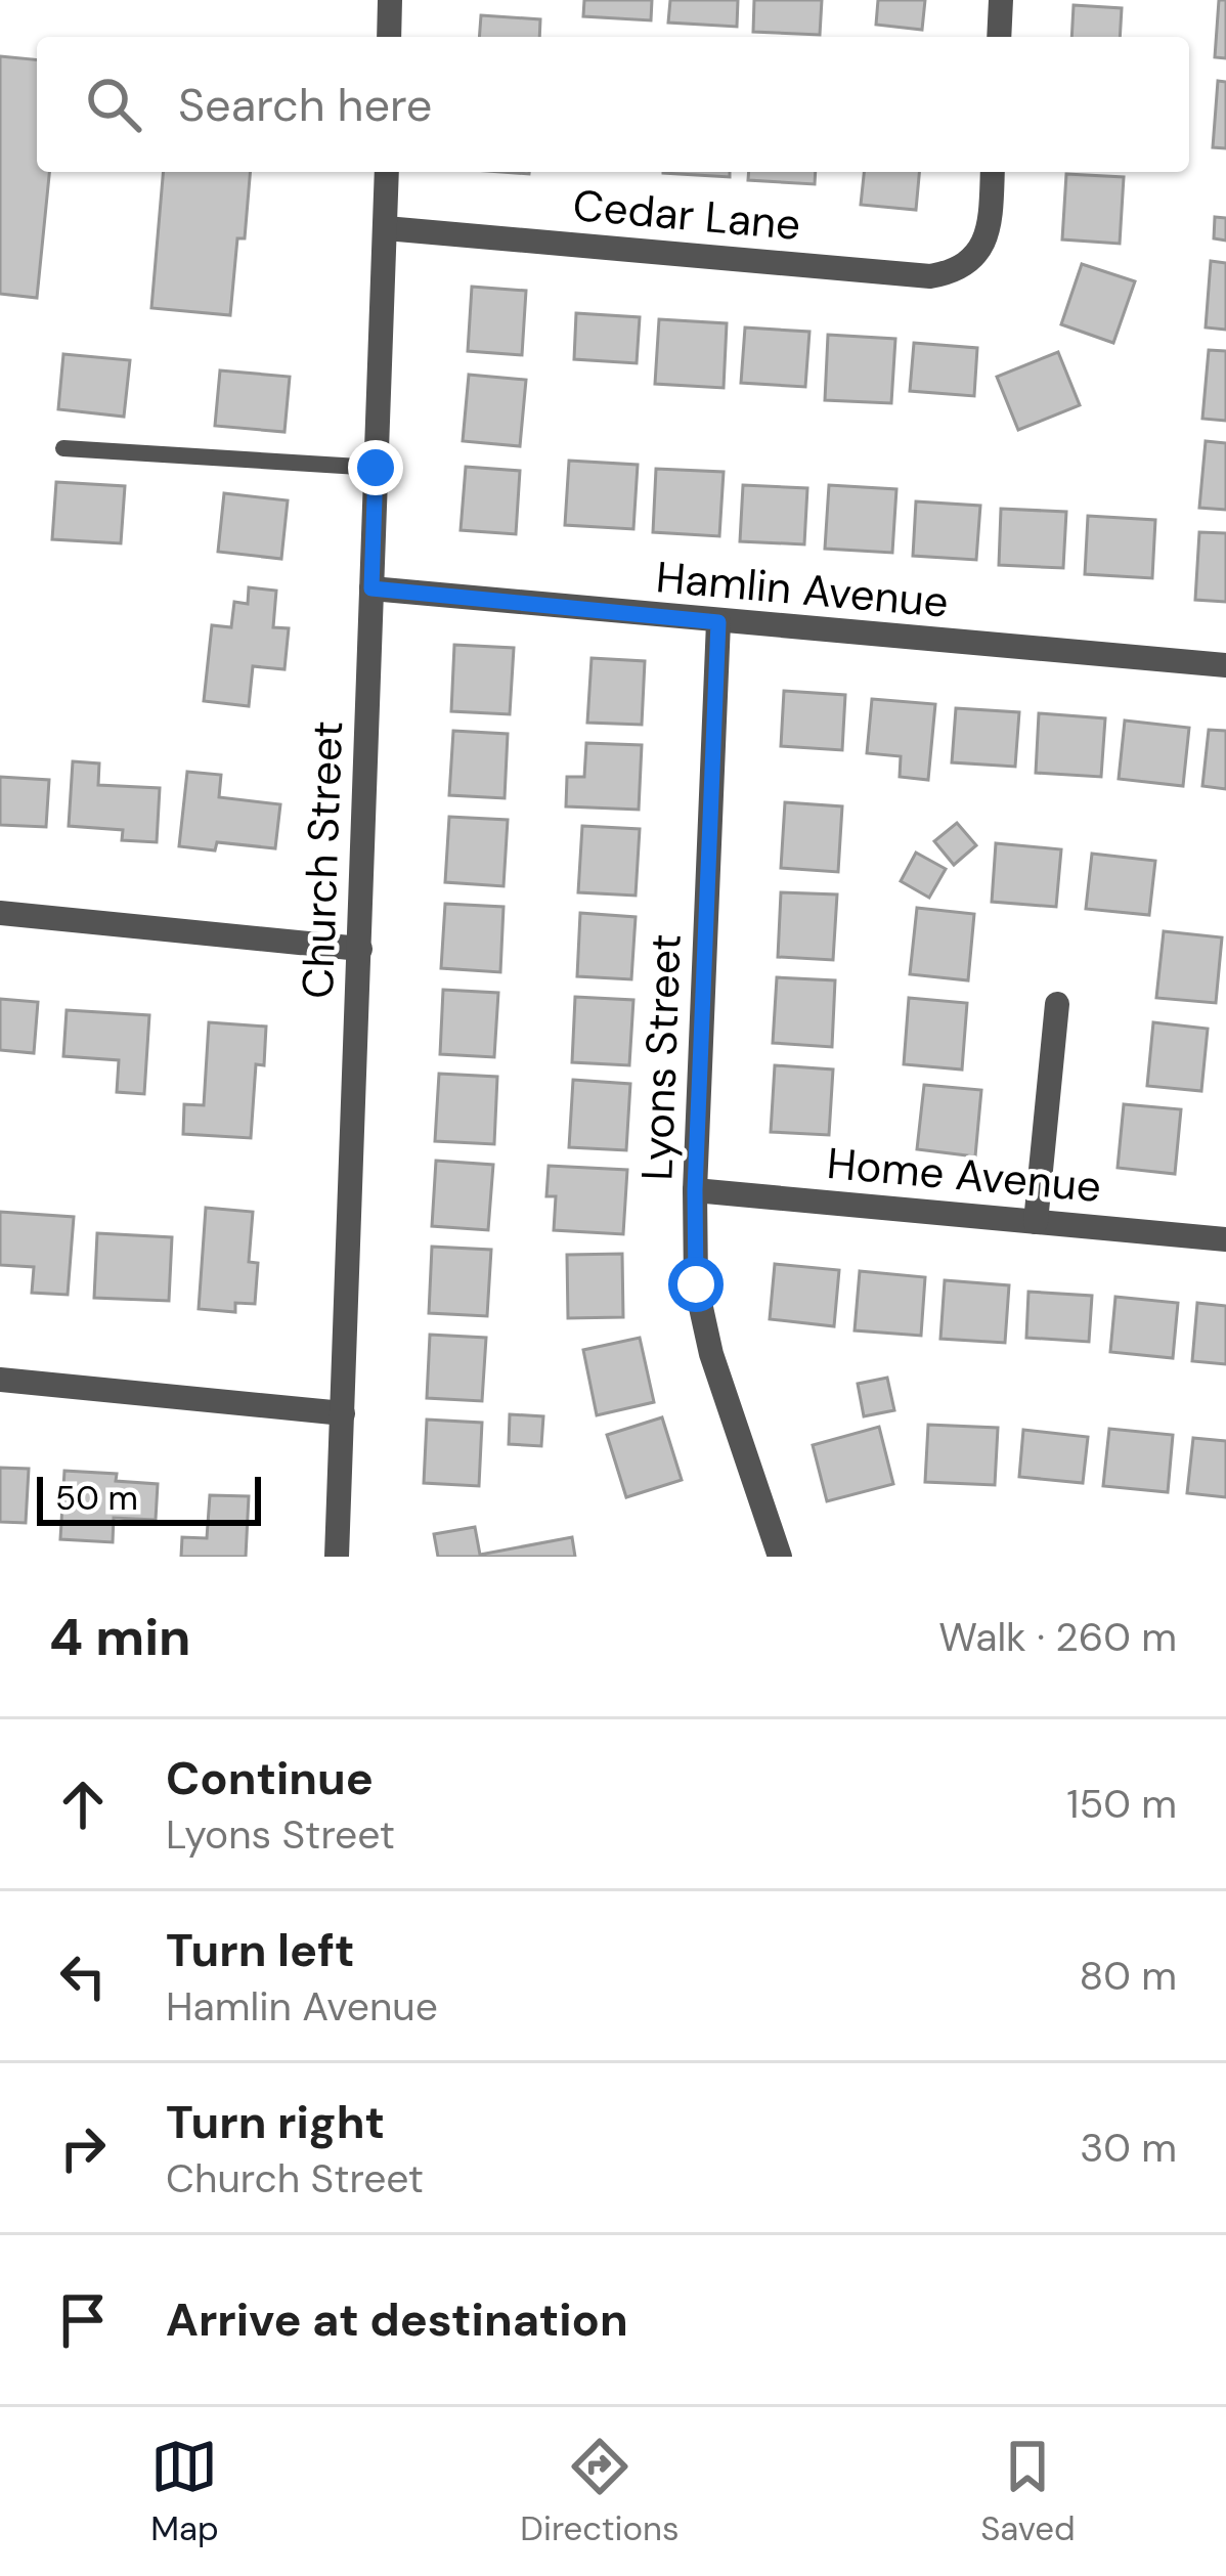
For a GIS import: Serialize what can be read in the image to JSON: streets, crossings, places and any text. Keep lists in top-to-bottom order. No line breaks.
{"streets":{"street":["Cedar Lane","Hamlin Avenue","Church Street","Lyons Street","Home Avenue"]},"crossings":[["Cedar Lane","Church Street"],["Hamlin Avenue","Church Street"],["Hamlin Avenue","Lyons Street"],["Lyons Street","Home Avenue"]],"scale_bar":"50 m","page":{"search":"Search here","scale":"50 m","heading":["4 min","Walk · 260 m"],"list":[["Continue","Lyons Street","150 m"],["Turn left","Hamlin Avenue","80 m"],["Turn right","Church Street","30 m"],"Arrive at destination"],"nav":["Map","Directions","Saved"]}}
